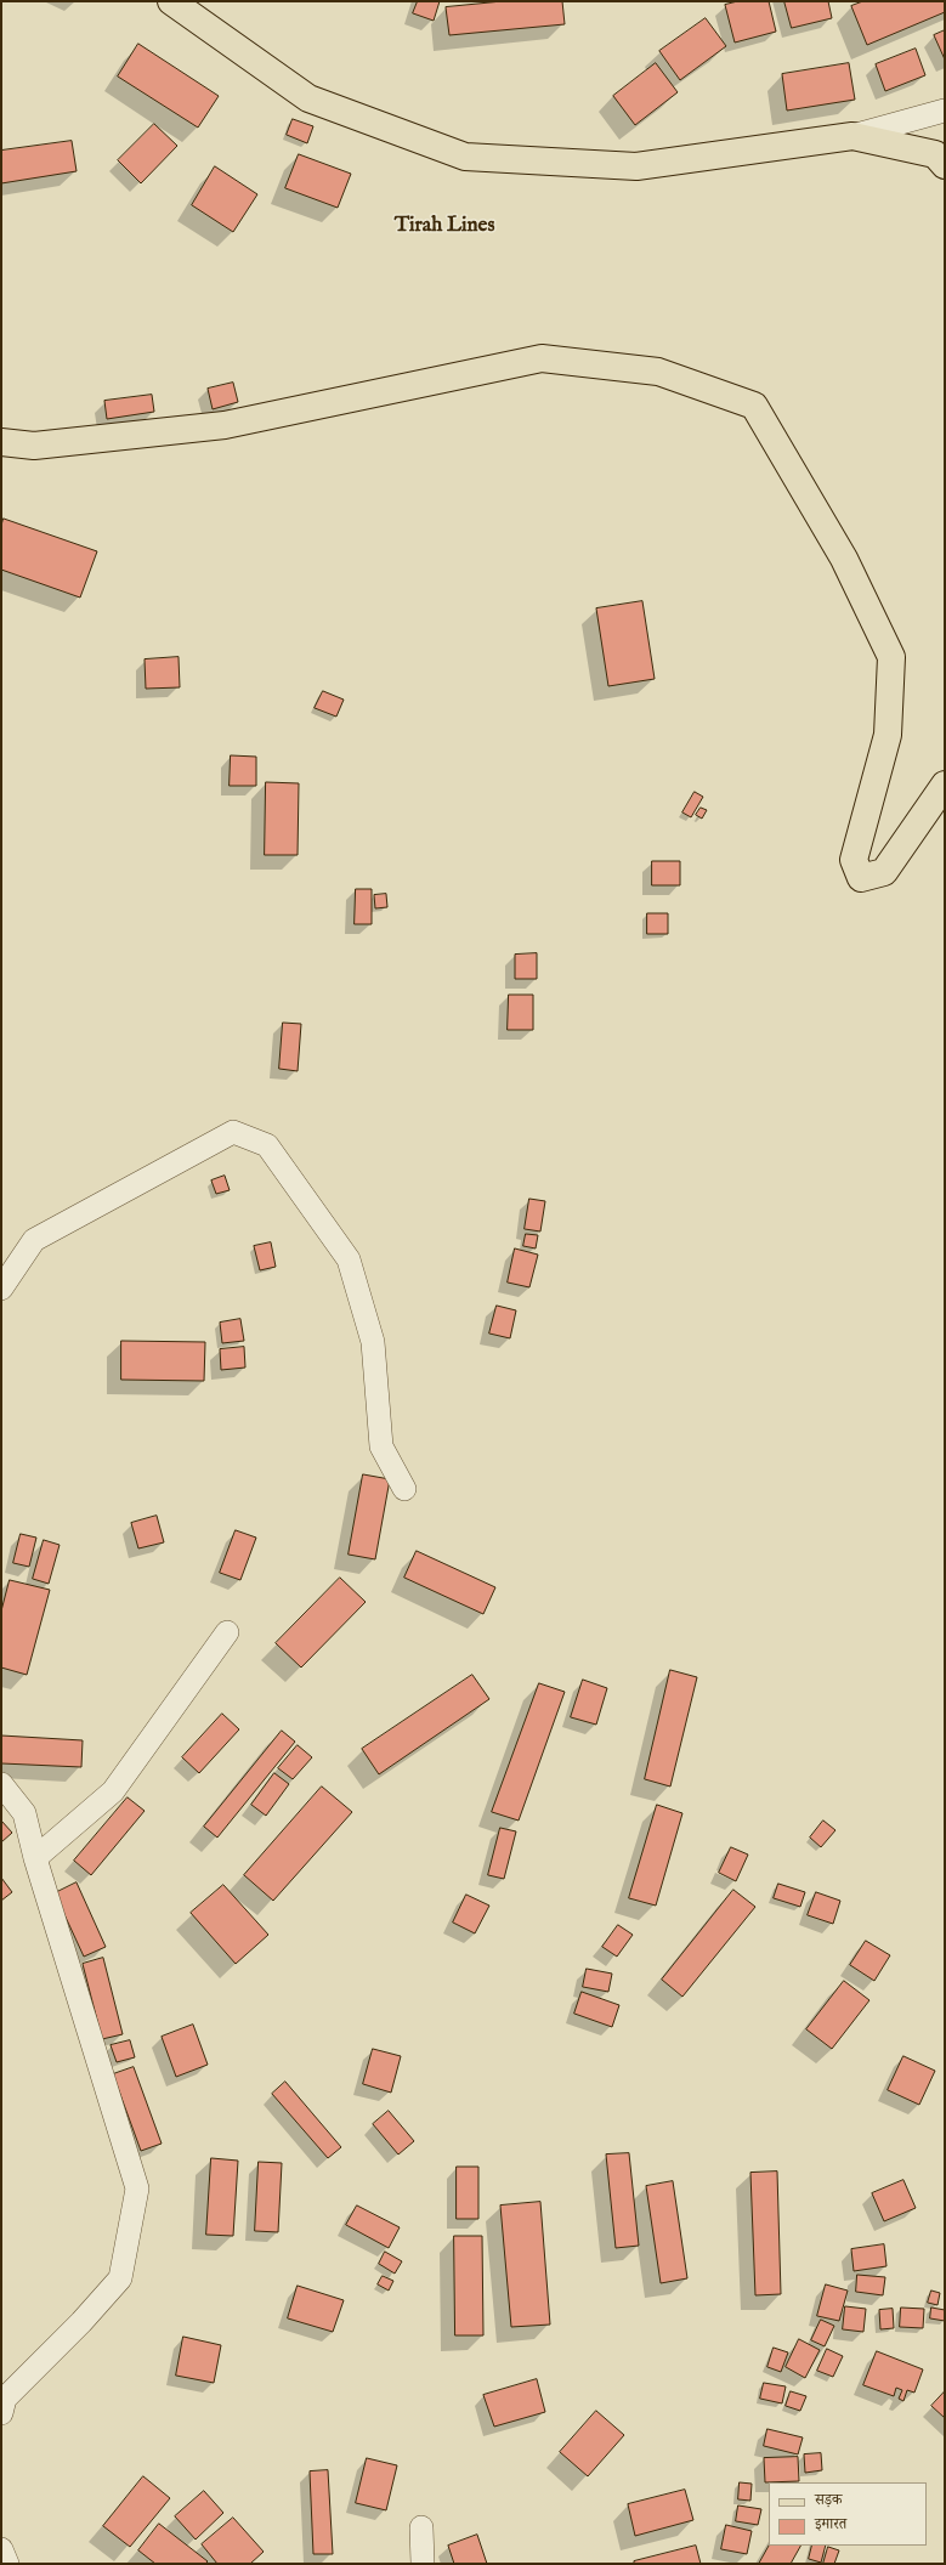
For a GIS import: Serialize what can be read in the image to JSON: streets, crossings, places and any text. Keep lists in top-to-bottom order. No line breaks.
{"districts":["Tirah Lines"],"legend":["सड़क","इमारत"]}
